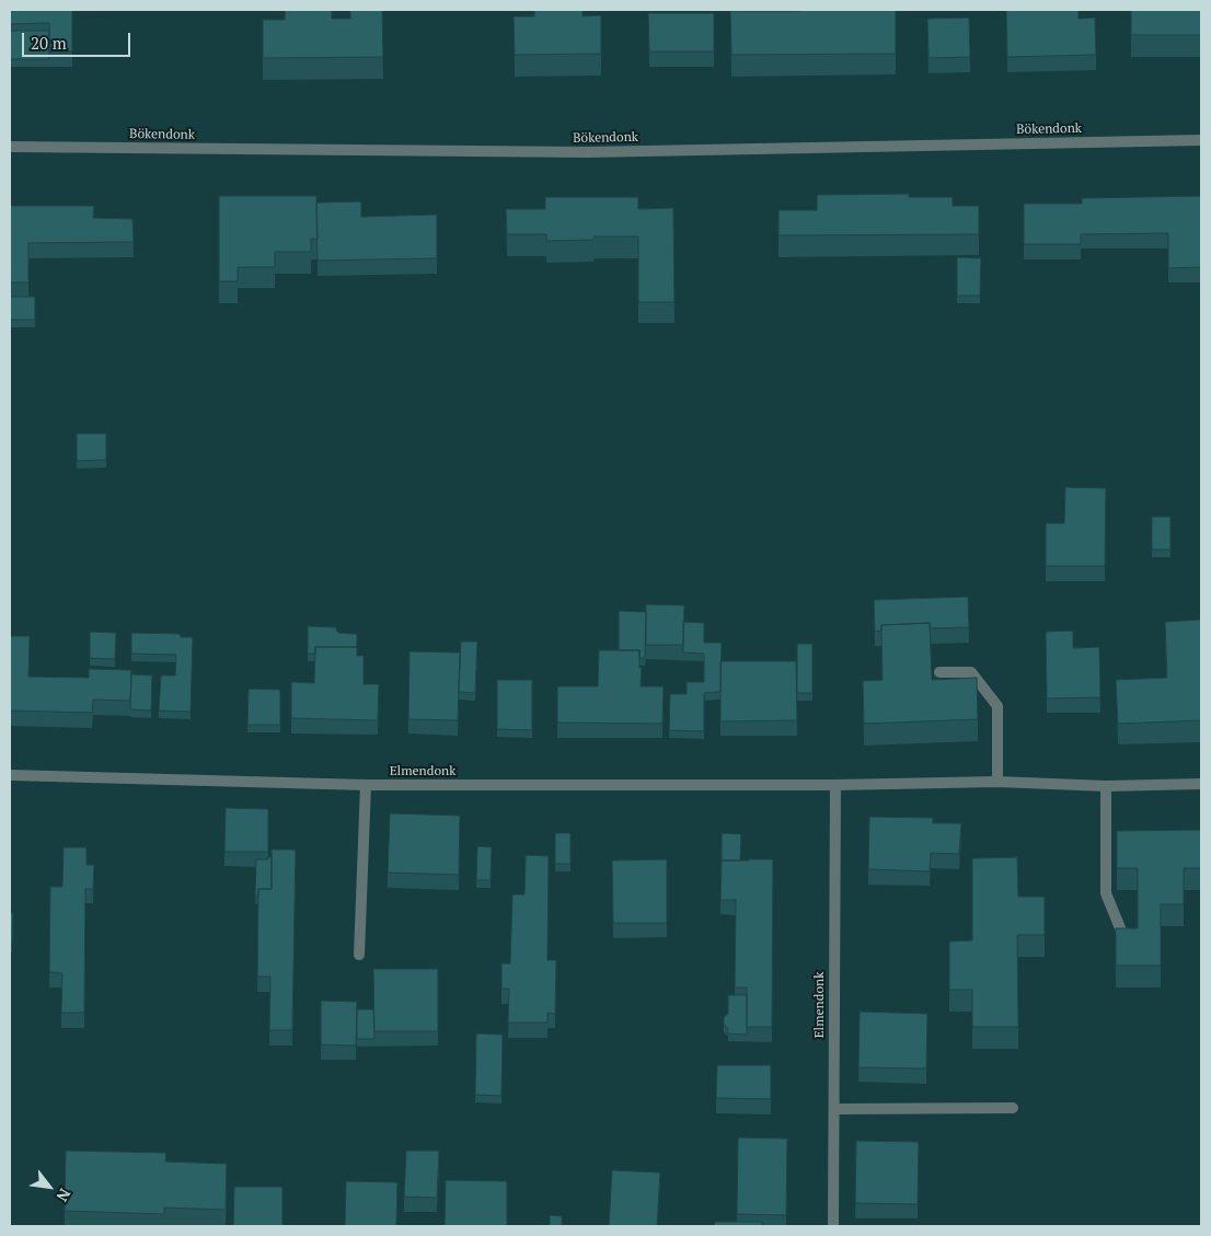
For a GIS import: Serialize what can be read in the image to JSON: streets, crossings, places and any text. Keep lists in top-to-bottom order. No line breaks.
{"streets":{"street":["Bökendonk","Elmendonk"]},"scale_bar":"20 m","north":"bottom right"}
